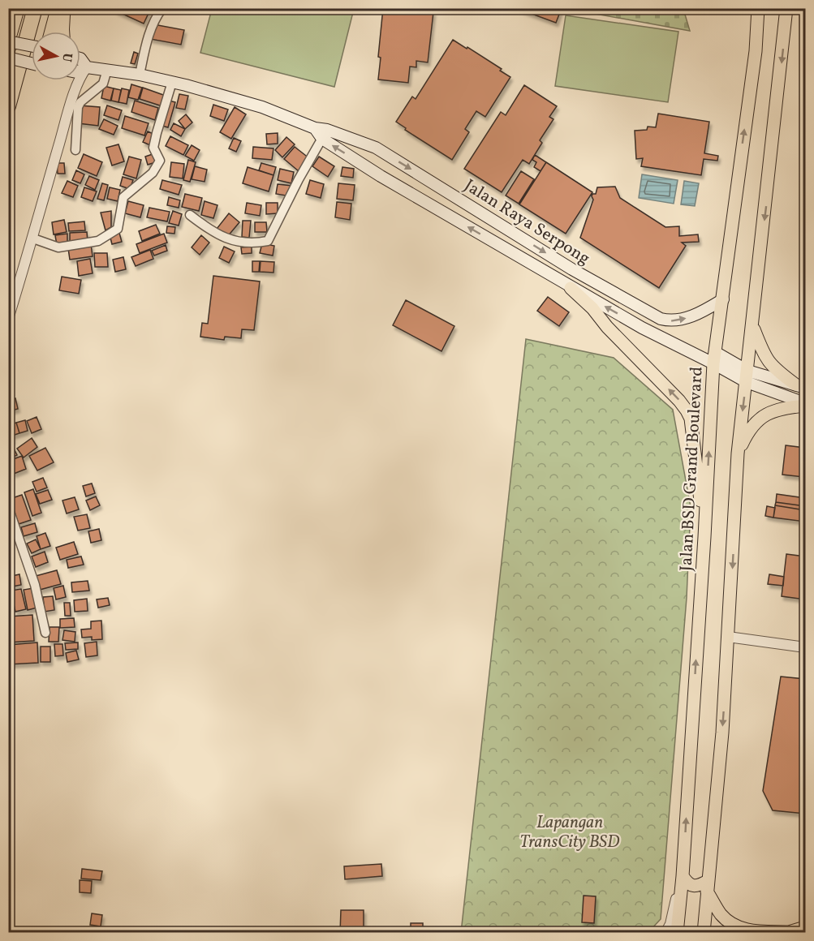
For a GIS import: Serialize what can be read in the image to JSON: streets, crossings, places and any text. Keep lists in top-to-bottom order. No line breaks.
{"streets":{"main road":["Jalan Raya Serpong","Jalan BSD Grand Boulevard"]},"crossings":[["Jalan Raya Serpong","Jalan BSD Grand Boulevard"]],"parks":["Lapangan TransCity BSD"],"north":"right"}
